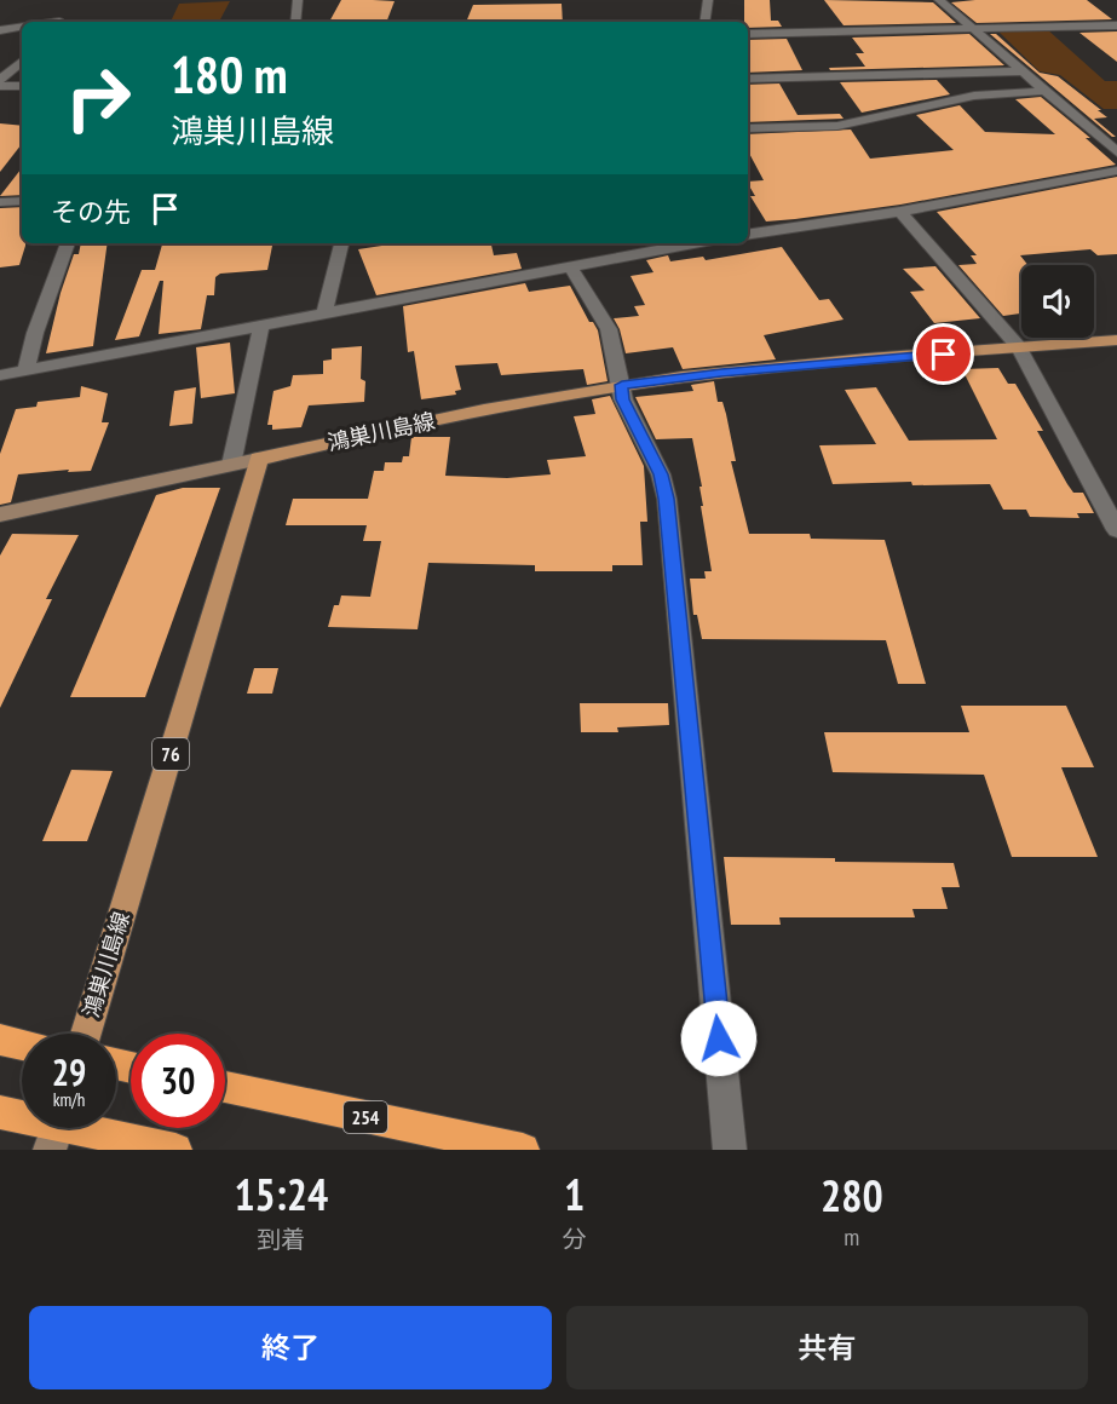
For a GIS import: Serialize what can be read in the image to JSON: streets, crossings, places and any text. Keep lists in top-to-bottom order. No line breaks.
{"streets":{"highway":["254"],"main road":["鴻巣川島線","76"]},"page":{"turn":["180 m","鴻巣川島線"],"then":"その先","speed":"29 km/h","limit":"30","eta":["15:24","到着","1","分","280","m"],"buttons":["終了","共有"]}}
